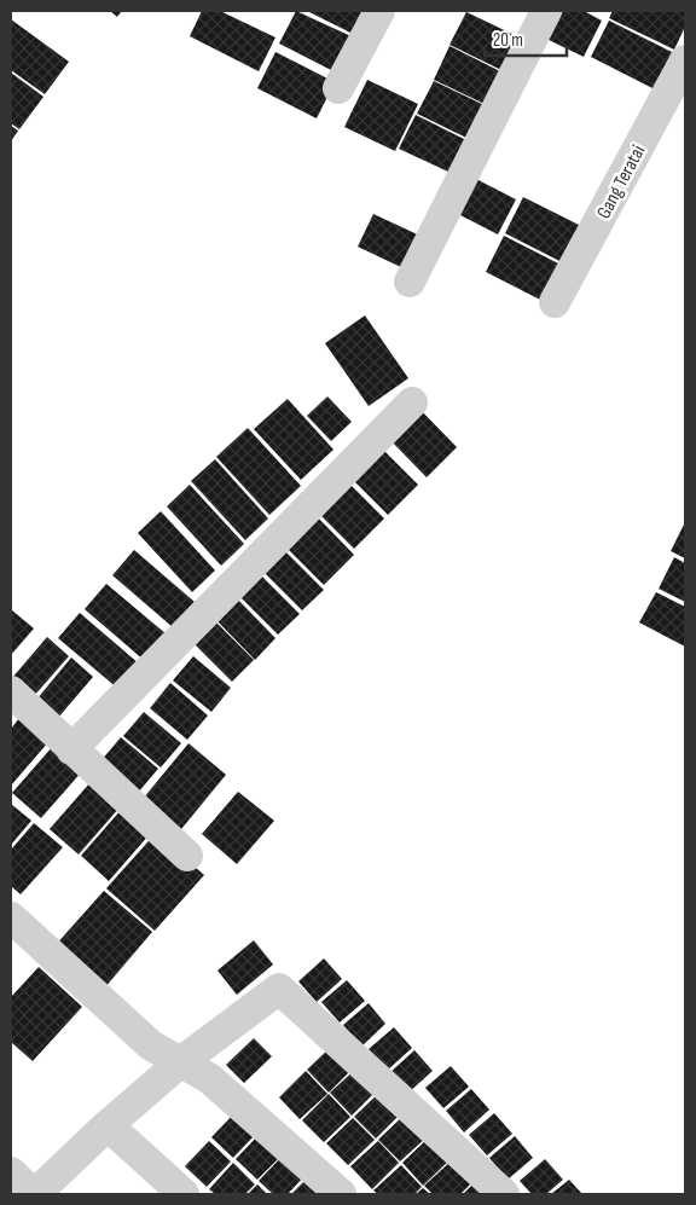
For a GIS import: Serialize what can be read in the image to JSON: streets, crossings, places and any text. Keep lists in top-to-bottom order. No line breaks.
{"streets":{"street":["Gang Teratai"]},"scale_bar":"20 m"}
